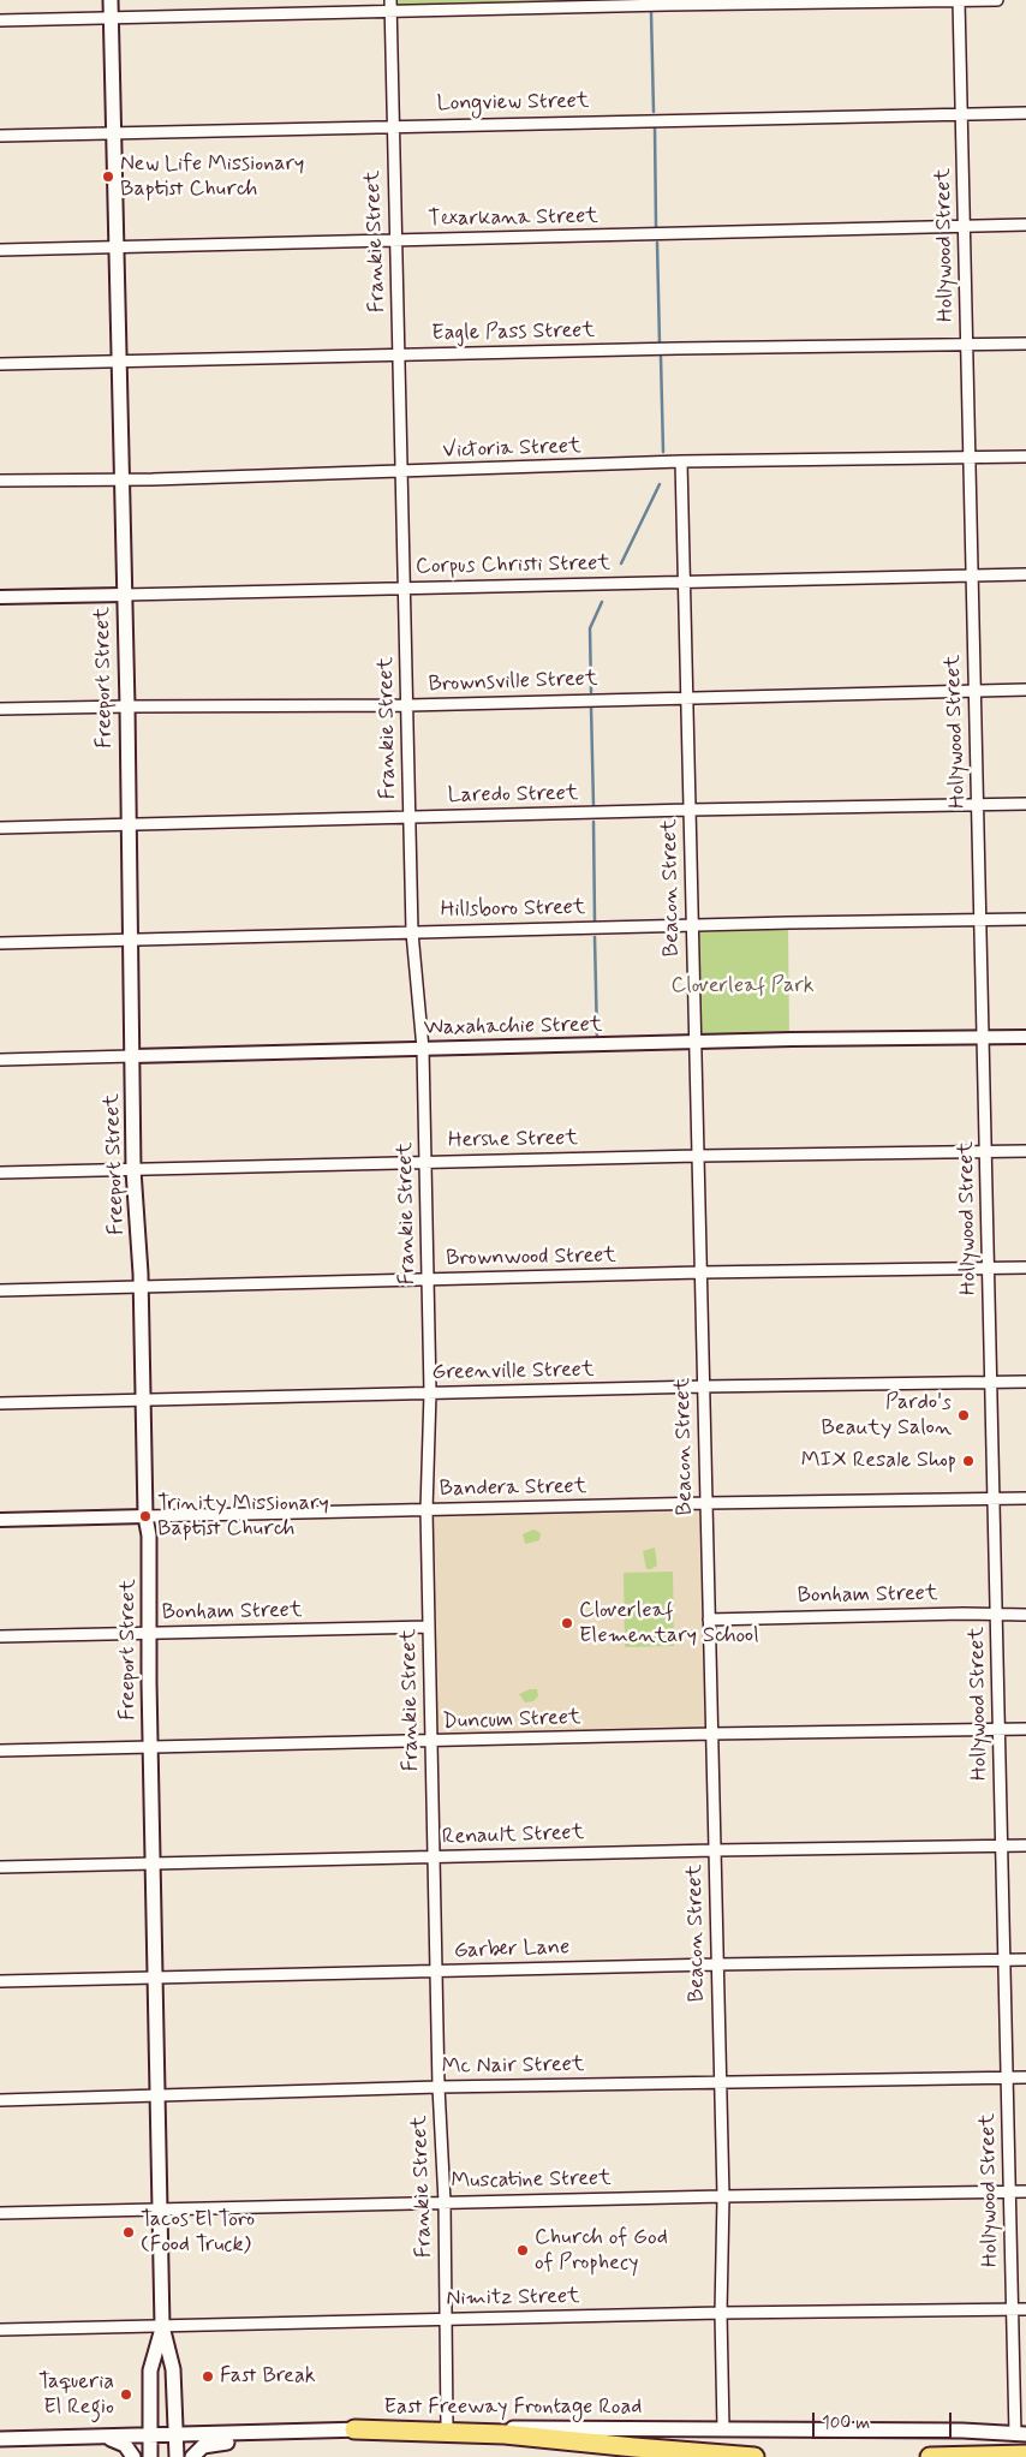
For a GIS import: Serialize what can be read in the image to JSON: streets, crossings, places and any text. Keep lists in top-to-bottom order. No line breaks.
{"streets":{"main road":["Freeport Street","East Freeway Frontage Road"],"street":["Longview Street","Texarkana Street","Frankie Street","Hollywood Street","Eagle Pass Street","Victoria Street","Corpus Christi Street","Brownsville Street","Laredo Street","Beacon Street","Hillsboro Street","Waxahachie Street","Hershe Street","Brownwood Street","Greenville Street","Bandera Street","Bonham Street","Duncum Street","Renault Street","Garber Lane","Mc Nair Street","Muscatine Street","Nimitz Street"]},"crossings":[["Longview Street","Frankie Street"],["Longview Street","Hollywood Street"],["Longview Street","Freeport Street"],["Texarkana Street","Frankie Street"],["Texarkana Street","Hollywood Street"],["Texarkana Street","Freeport Street"],["Frankie Street","Eagle Pass Street"],["Frankie Street","Victoria Street"],["Frankie Street","Corpus Christi Street"],["Frankie Street","Brownsville Street"],["Frankie Street","Laredo Street"],["Frankie Street","Hillsboro Street"],["Frankie Street","Waxahachie Street"],["Frankie Street","Hershe Street"],["Frankie Street","Brownwood Street"],["Frankie Street","Greenville Street"],["Frankie Street","Bandera Street"],["Frankie Street","Bonham Street"],["Frankie Street","Duncum Street"],["Frankie Street","Renault Street"],["Frankie Street","Garber Lane"],["Frankie Street","Mc Nair Street"],["Frankie Street","Muscatine Street"],["Frankie Street","Nimitz Street"],["Frankie Street","East Freeway Frontage Road"],["Hollywood Street","Eagle Pass Street"],["Hollywood Street","Victoria Street"],["Hollywood Street","Corpus Christi Street"],["Hollywood Street","Brownsville Street"],["Hollywood Street","Laredo Street"],["Hollywood Street","Hillsboro Street"],["Hollywood Street","Waxahachie Street"],["Hollywood Street","Hershe Street"],["Hollywood Street","Brownwood Street"],["Hollywood Street","Greenville Street"],["Hollywood Street","Bandera Street"],["Hollywood Street","Bonham Street"],["Hollywood Street","Duncum Street"],["Hollywood Street","Renault Street"],["Hollywood Street","Garber Lane"],["Hollywood Street","Mc Nair Street"],["Hollywood Street","Muscatine Street"],["Hollywood Street","Nimitz Street"],["Hollywood Street","East Freeway Frontage Road"],["Eagle Pass Street","Freeport Street"],["Victoria Street","Freeport Street"],["Victoria Street","Beacon Street"],["Corpus Christi Street","Freeport Street"],["Corpus Christi Street","Beacon Street"],["Freeport Street","Brownsville Street"],["Freeport Street","Laredo Street"],["Freeport Street","Hillsboro Street"],["Freeport Street","Waxahachie Street"],["Freeport Street","Hershe Street"],["Freeport Street","Brownwood Street"],["Freeport Street","Greenville Street"],["Freeport Street","Bandera Street"],["Freeport Street","Bonham Street"],["Freeport Street","Duncum Street"],["Freeport Street","Renault Street"],["Freeport Street","Garber Lane"],["Freeport Street","Mc Nair Street"],["Freeport Street","Muscatine Street"],["Freeport Street","Nimitz Street"],["Freeport Street","East Freeway Frontage Road"],["Brownsville Street","Beacon Street"],["Laredo Street","Beacon Street"],["Beacon Street","Hillsboro Street"],["Beacon Street","Waxahachie Street"],["Beacon Street","Hershe Street"],["Beacon Street","Brownwood Street"],["Beacon Street","Greenville Street"],["Beacon Street","Bandera Street"],["Beacon Street","Bonham Street"],["Beacon Street","Duncum Street"],["Beacon Street","Renault Street"],["Beacon Street","Garber Lane"],["Beacon Street","Mc Nair Street"],["Beacon Street","Muscatine Street"],["Beacon Street","Nimitz Street"],["Beacon Street","East Freeway Frontage Road"]],"parks":["Cloverleaf Park"],"places":["New Life Missionary Baptist Church","Pardo's Beauty Salon","MIX Resale Shop","Trinity Missionary Baptist Church","Cloverleaf Elementary School","Tacos El Toro (Food Truck)","Church of God of Prophecy","Fast Break","Taqueria El Regio"],"scale_bar":"100 m"}
